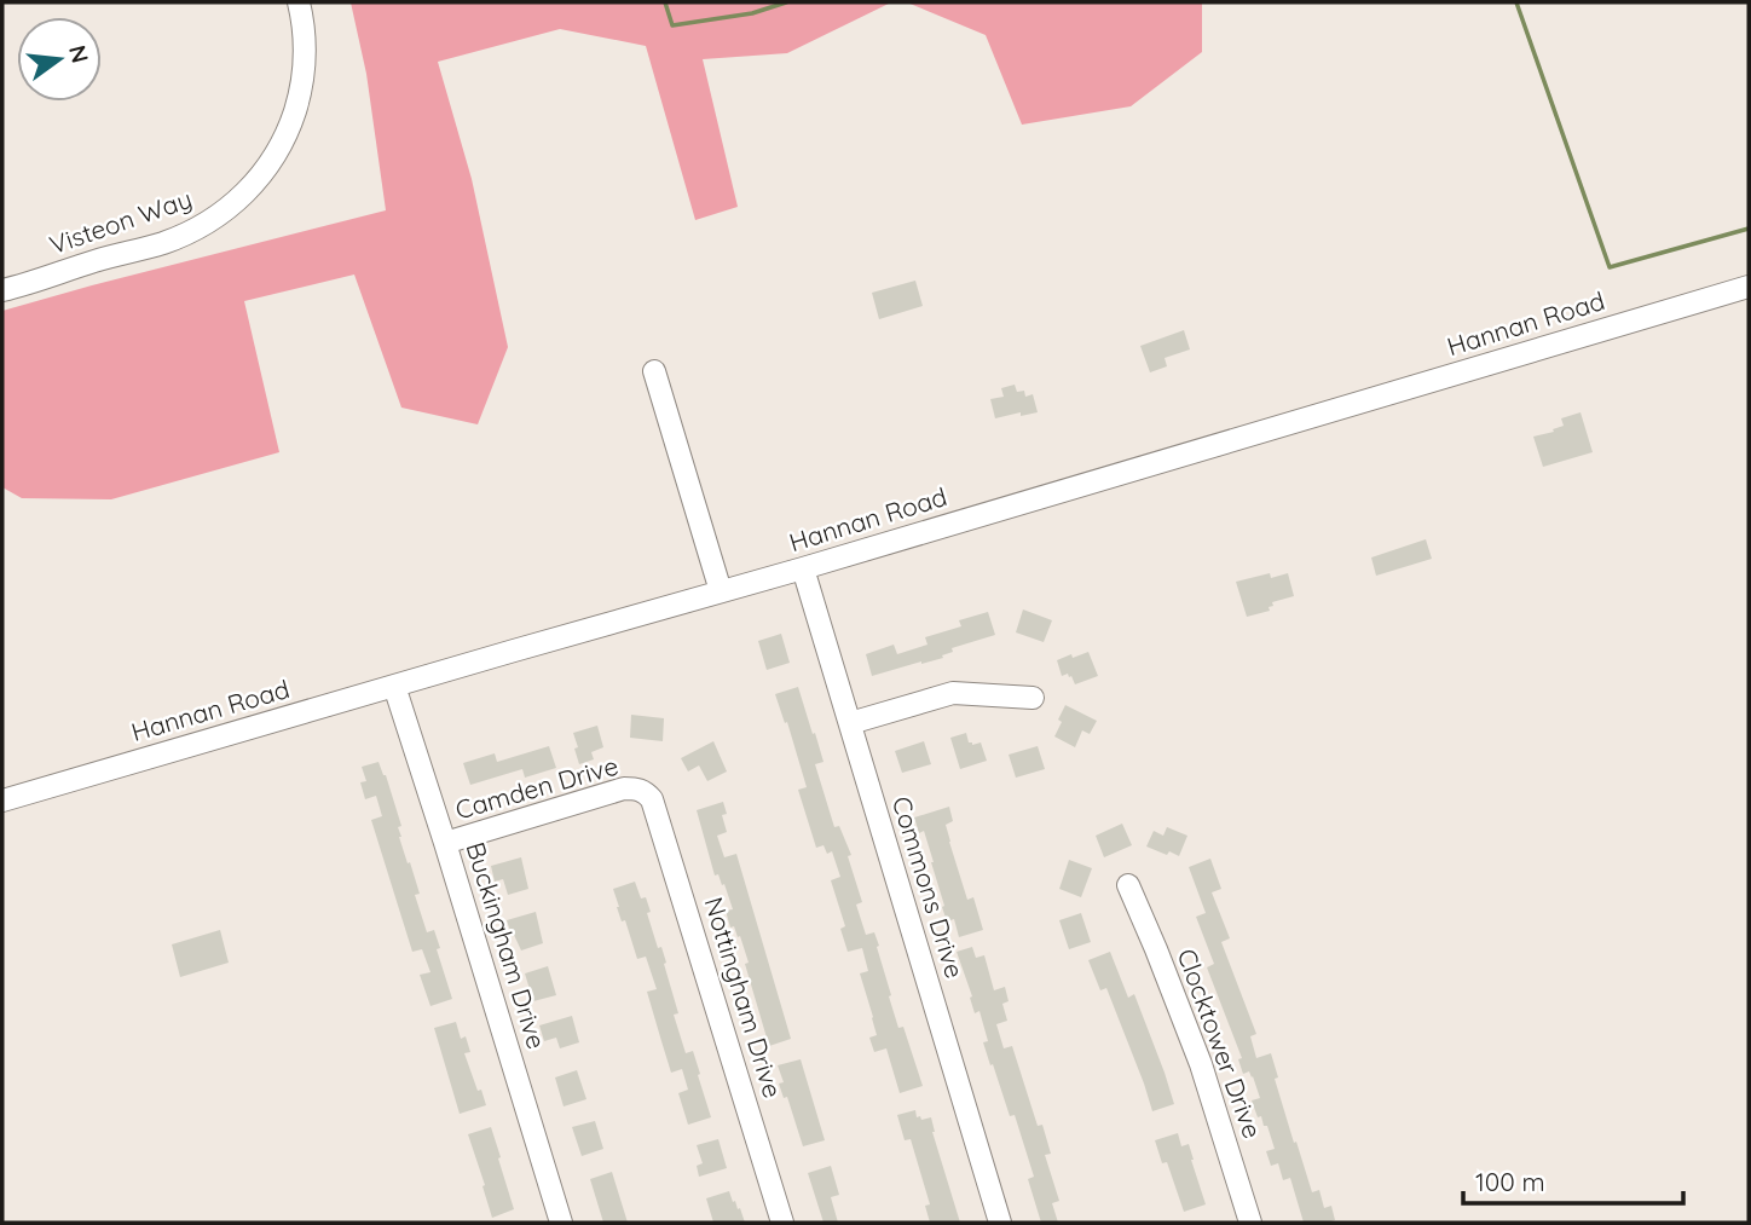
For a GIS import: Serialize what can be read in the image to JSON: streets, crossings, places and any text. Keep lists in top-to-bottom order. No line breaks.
{"streets":{"street":["Visteon Way","Hannan Road","Camden Drive","Commons Drive","Buckingham Drive","Nottingham Drive","Clocktower Drive"]},"crossings":[["Hannan Road","Commons Drive"],["Hannan Road","Buckingham Drive"],["Camden Drive","Buckingham Drive"],["Camden Drive","Nottingham Drive"]],"scale_bar":"100 m","north":"right"}
